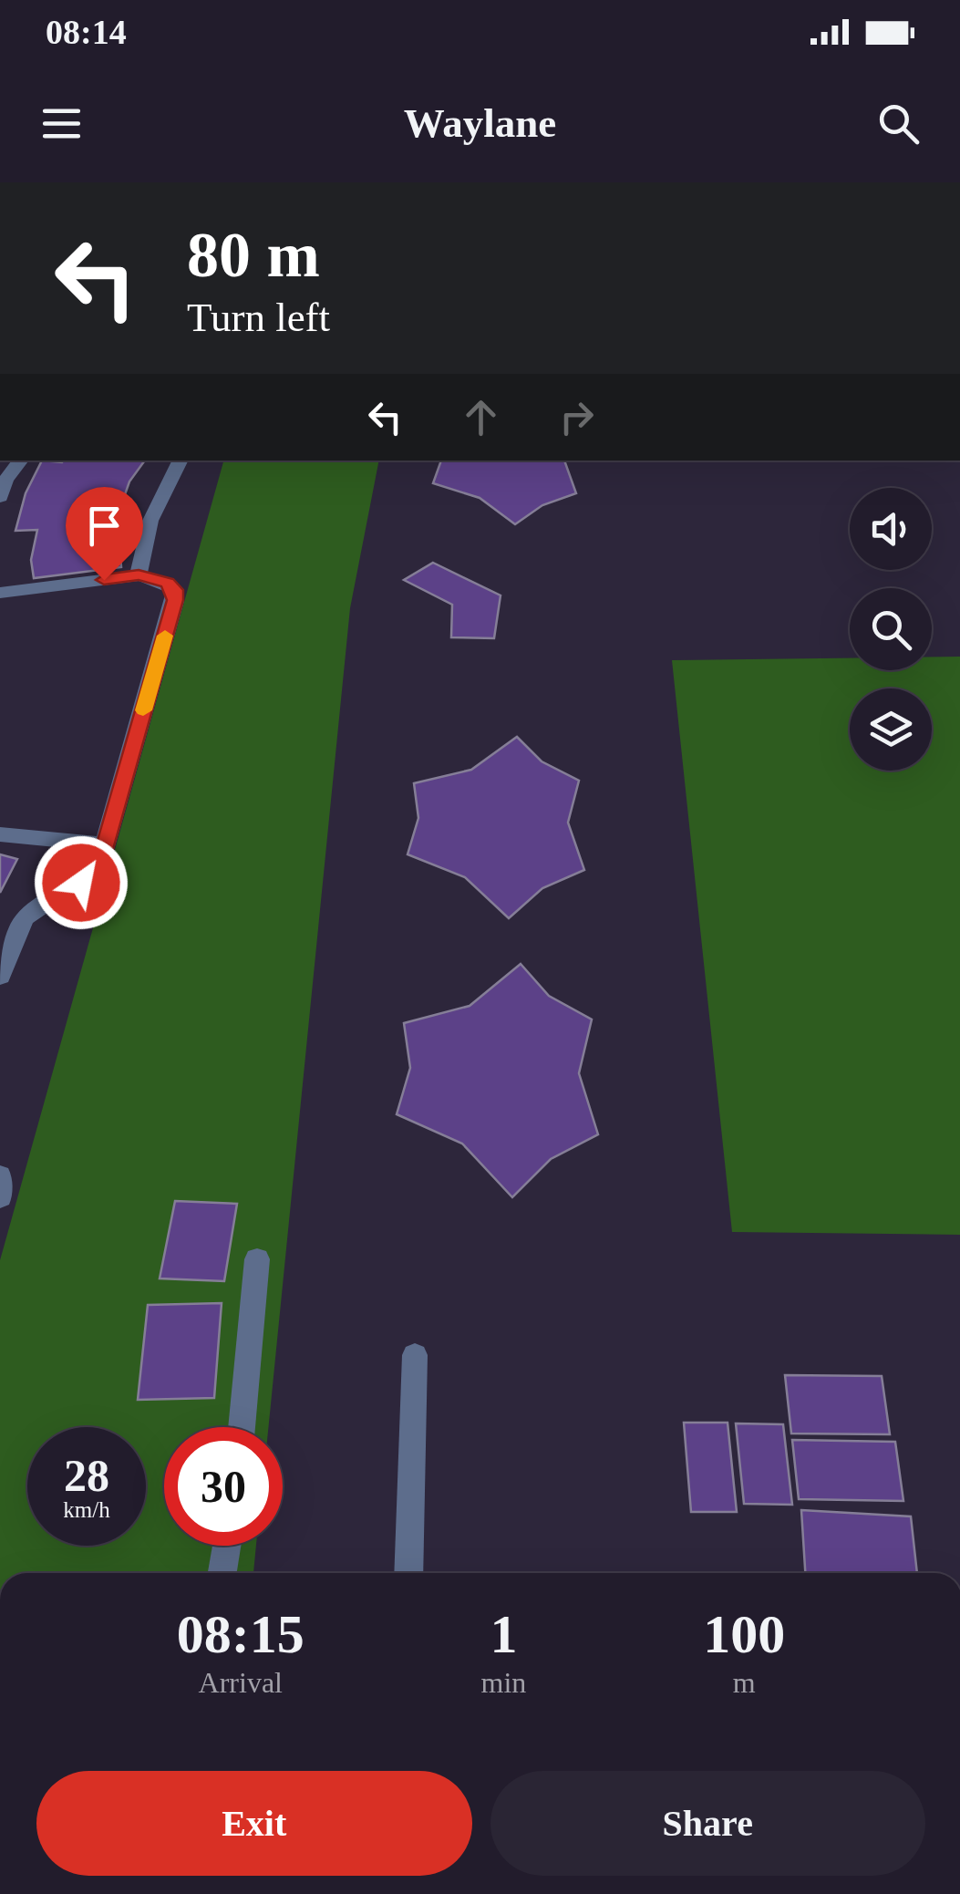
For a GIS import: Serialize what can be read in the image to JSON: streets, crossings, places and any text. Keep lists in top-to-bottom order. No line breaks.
{"page":{"status":"08:14","header":"Waylane","turn":["80 m","Turn left"],"speed":"28 km/h","limit":"30","eta":["08:15","Arrival","1","min","100","m"],"buttons":["Exit","Share"]}}
